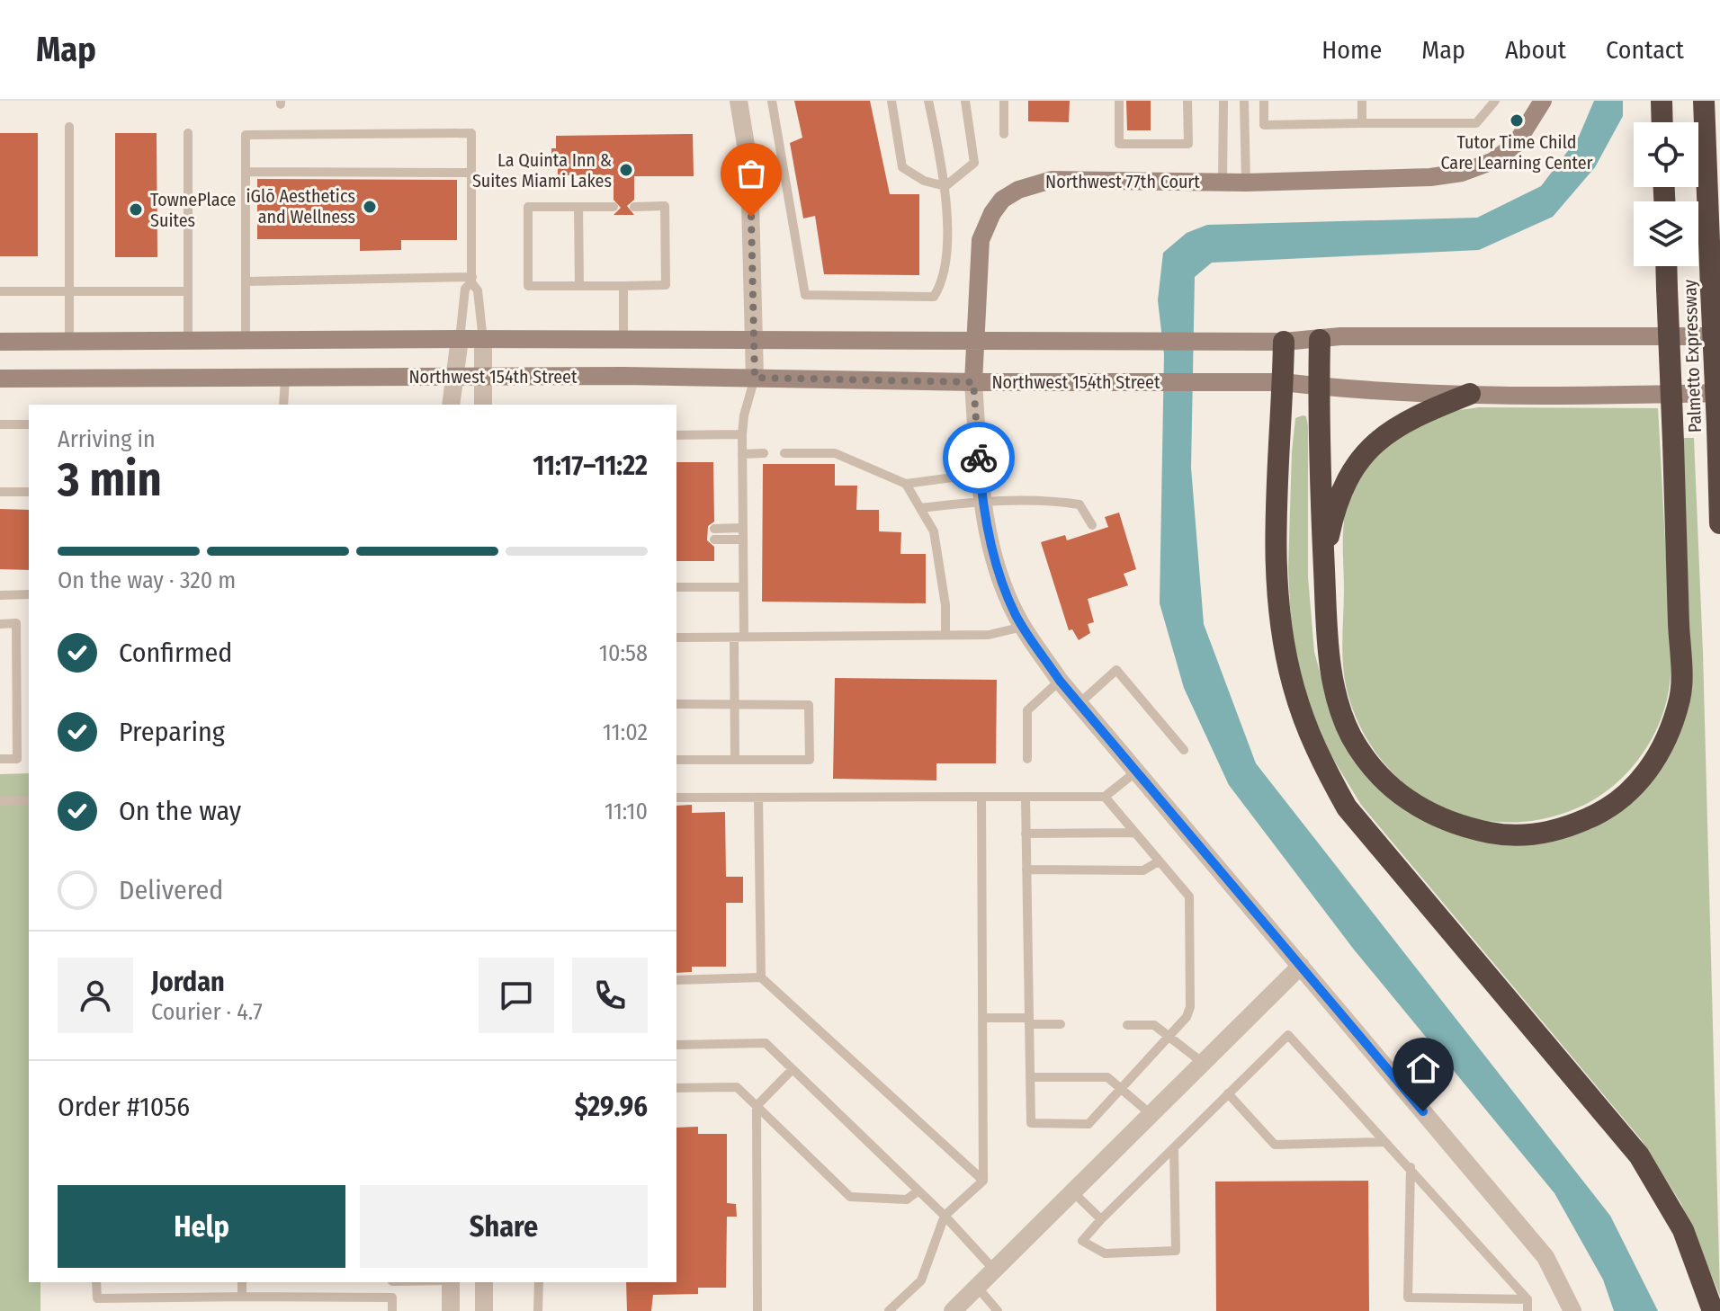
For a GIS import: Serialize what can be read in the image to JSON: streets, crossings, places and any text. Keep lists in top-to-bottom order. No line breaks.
{"streets":{"highway":["Palmetto Expressway"],"main road":["Northwest 77th Court","Northwest 154th Street"]},"crossings":[["Northwest 77th Court","Northwest 154th Street"]],"places":["Tutor Time Child Care Learning Center","La Quinta Inn & Suites Miami Lakes","iGlō Aesthetics and Wellness","TownePlace Suites"],"page":{"header":"Map","nav":["Home","Map","About","Contact"],"heading":["3 min","Arriving in","11:17–11:22"],"panel":["Jordan","Courier · 4.7","Order #1056","$29.96"],"bar":"On the way · 320 m","list":[["Confirmed","10:58"],["Preparing","11:02"],["On the way","11:10"],"Delivered"],"buttons":["Help","Share"]}}
